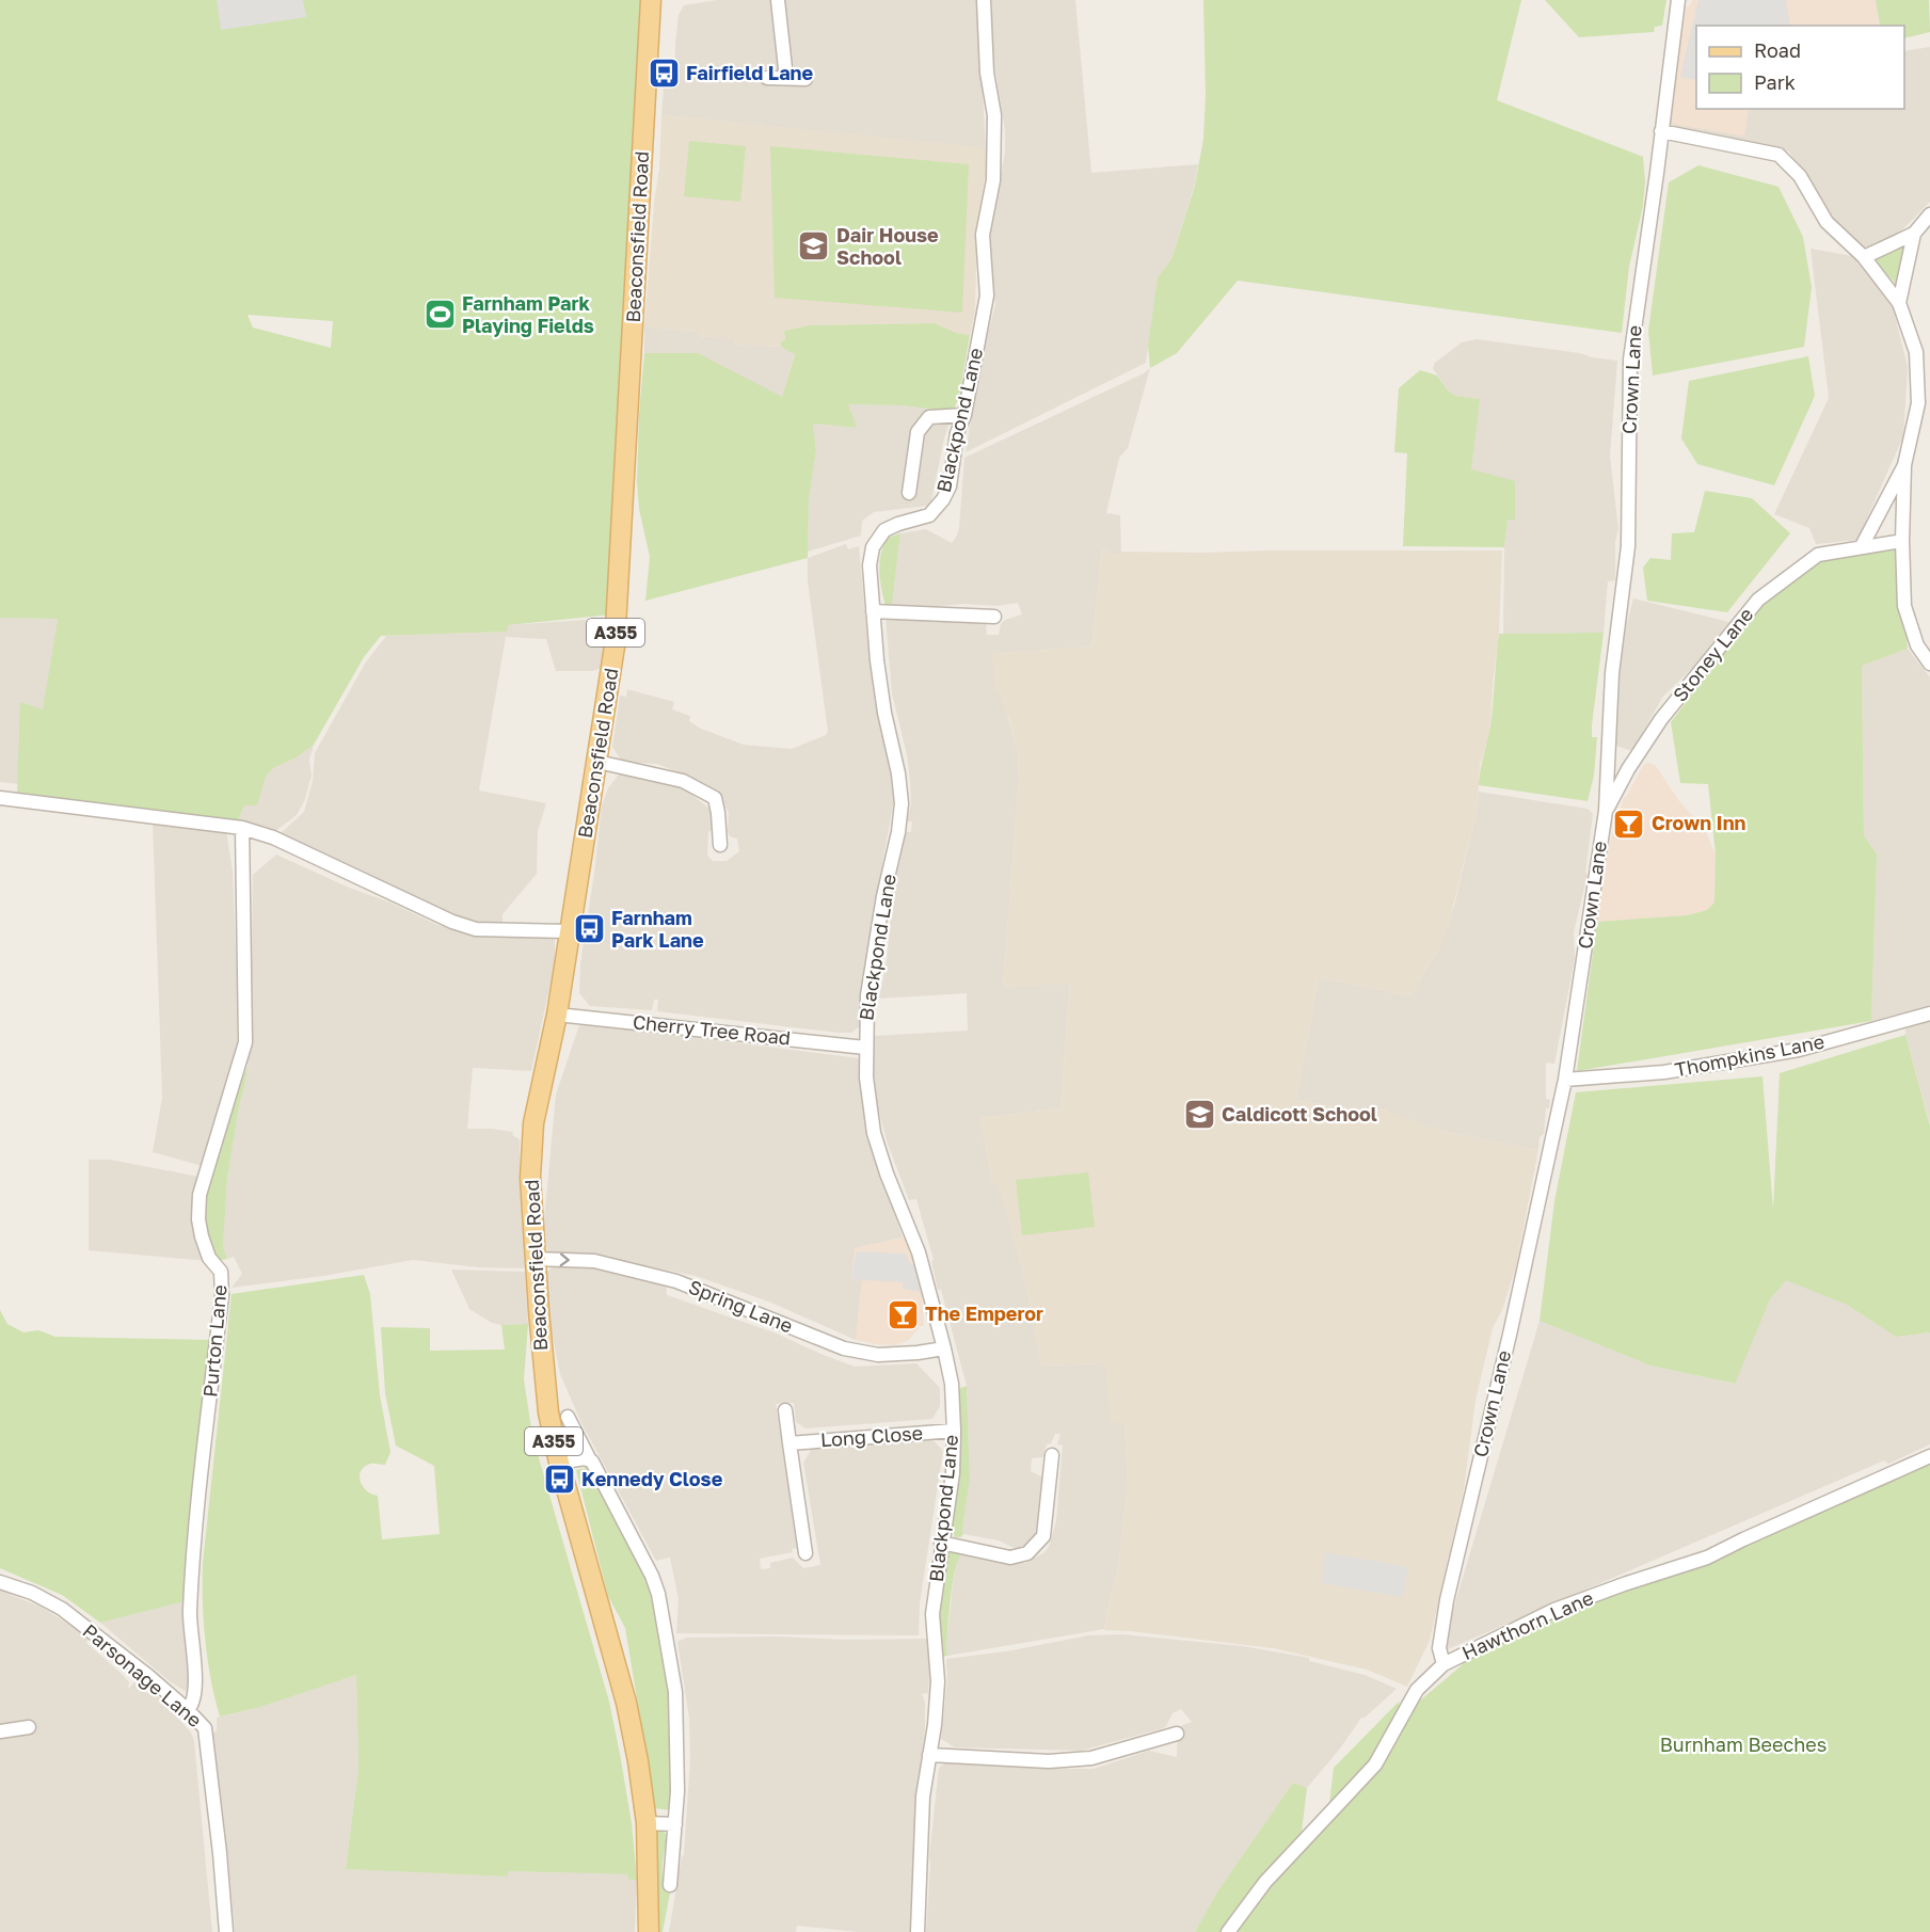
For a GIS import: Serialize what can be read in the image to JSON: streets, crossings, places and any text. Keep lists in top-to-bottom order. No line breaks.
{"streets":{"main road":["Beaconsfield Road","A355"],"street":["Crown Lane","Blackpond Lane","Stoney Lane","Cherry Tree Road","Thompkins Lane","Spring Lane","Purton Lane","Long Close","Hawthorn Lane","Parsonage Lane"]},"crossings":[["Beaconsfield Road","Cherry Tree Road"],["Beaconsfield Road","Spring Lane"],["Crown Lane","Stoney Lane"],["Crown Lane","Thompkins Lane"],["Crown Lane","Hawthorn Lane"],["Blackpond Lane","Cherry Tree Road"],["Blackpond Lane","Spring Lane"],["Blackpond Lane","Long Close"],["Purton Lane","Parsonage Lane"]],"one_way":["Spring Lane"],"parks":["Burnham Beeches"],"places":{"bus stop":["Fairfield Lane","Farnham Park Lane","Kennedy Close"],"school or university":["Dair House School","Caldicott School"],"sports":["Farnham Park Playing Fields"],"bar":["Crown Inn","The Emperor"]},"legend":["Road","Park"]}
